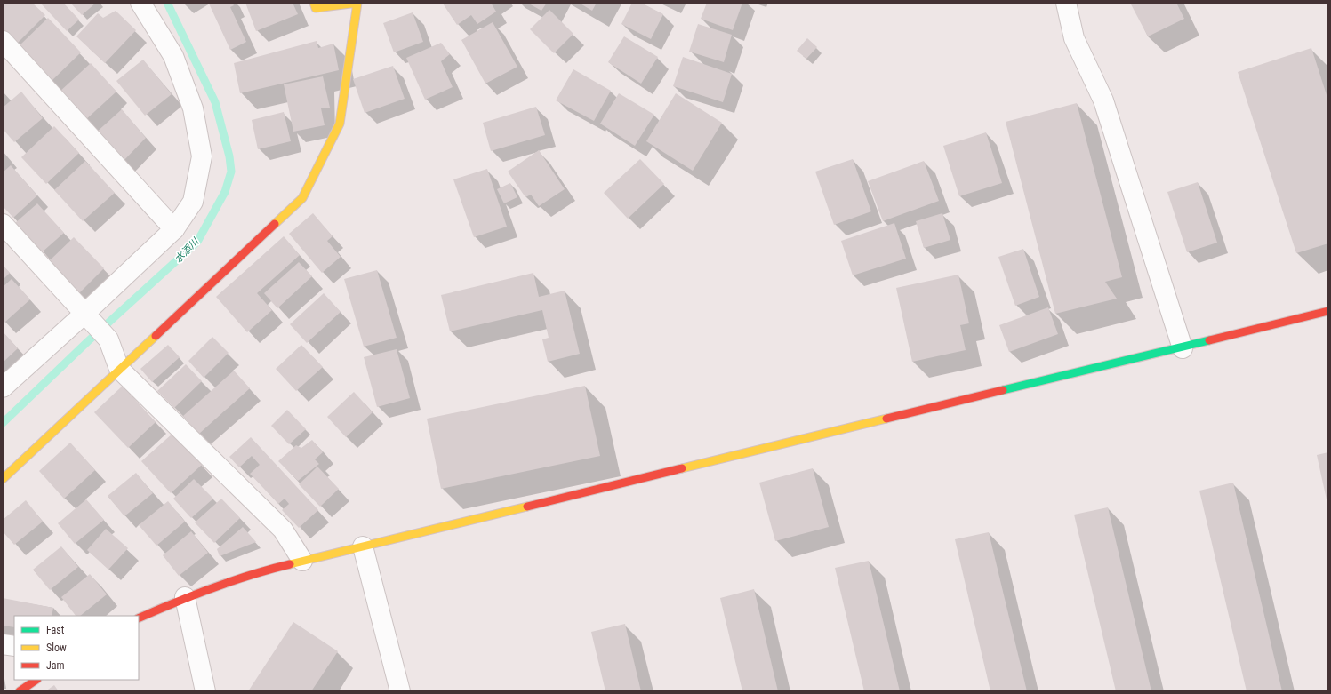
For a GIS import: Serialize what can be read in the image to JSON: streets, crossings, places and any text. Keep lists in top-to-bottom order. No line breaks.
{"water":["水添川"],"legend":["Fast","Slow","Jam"]}
